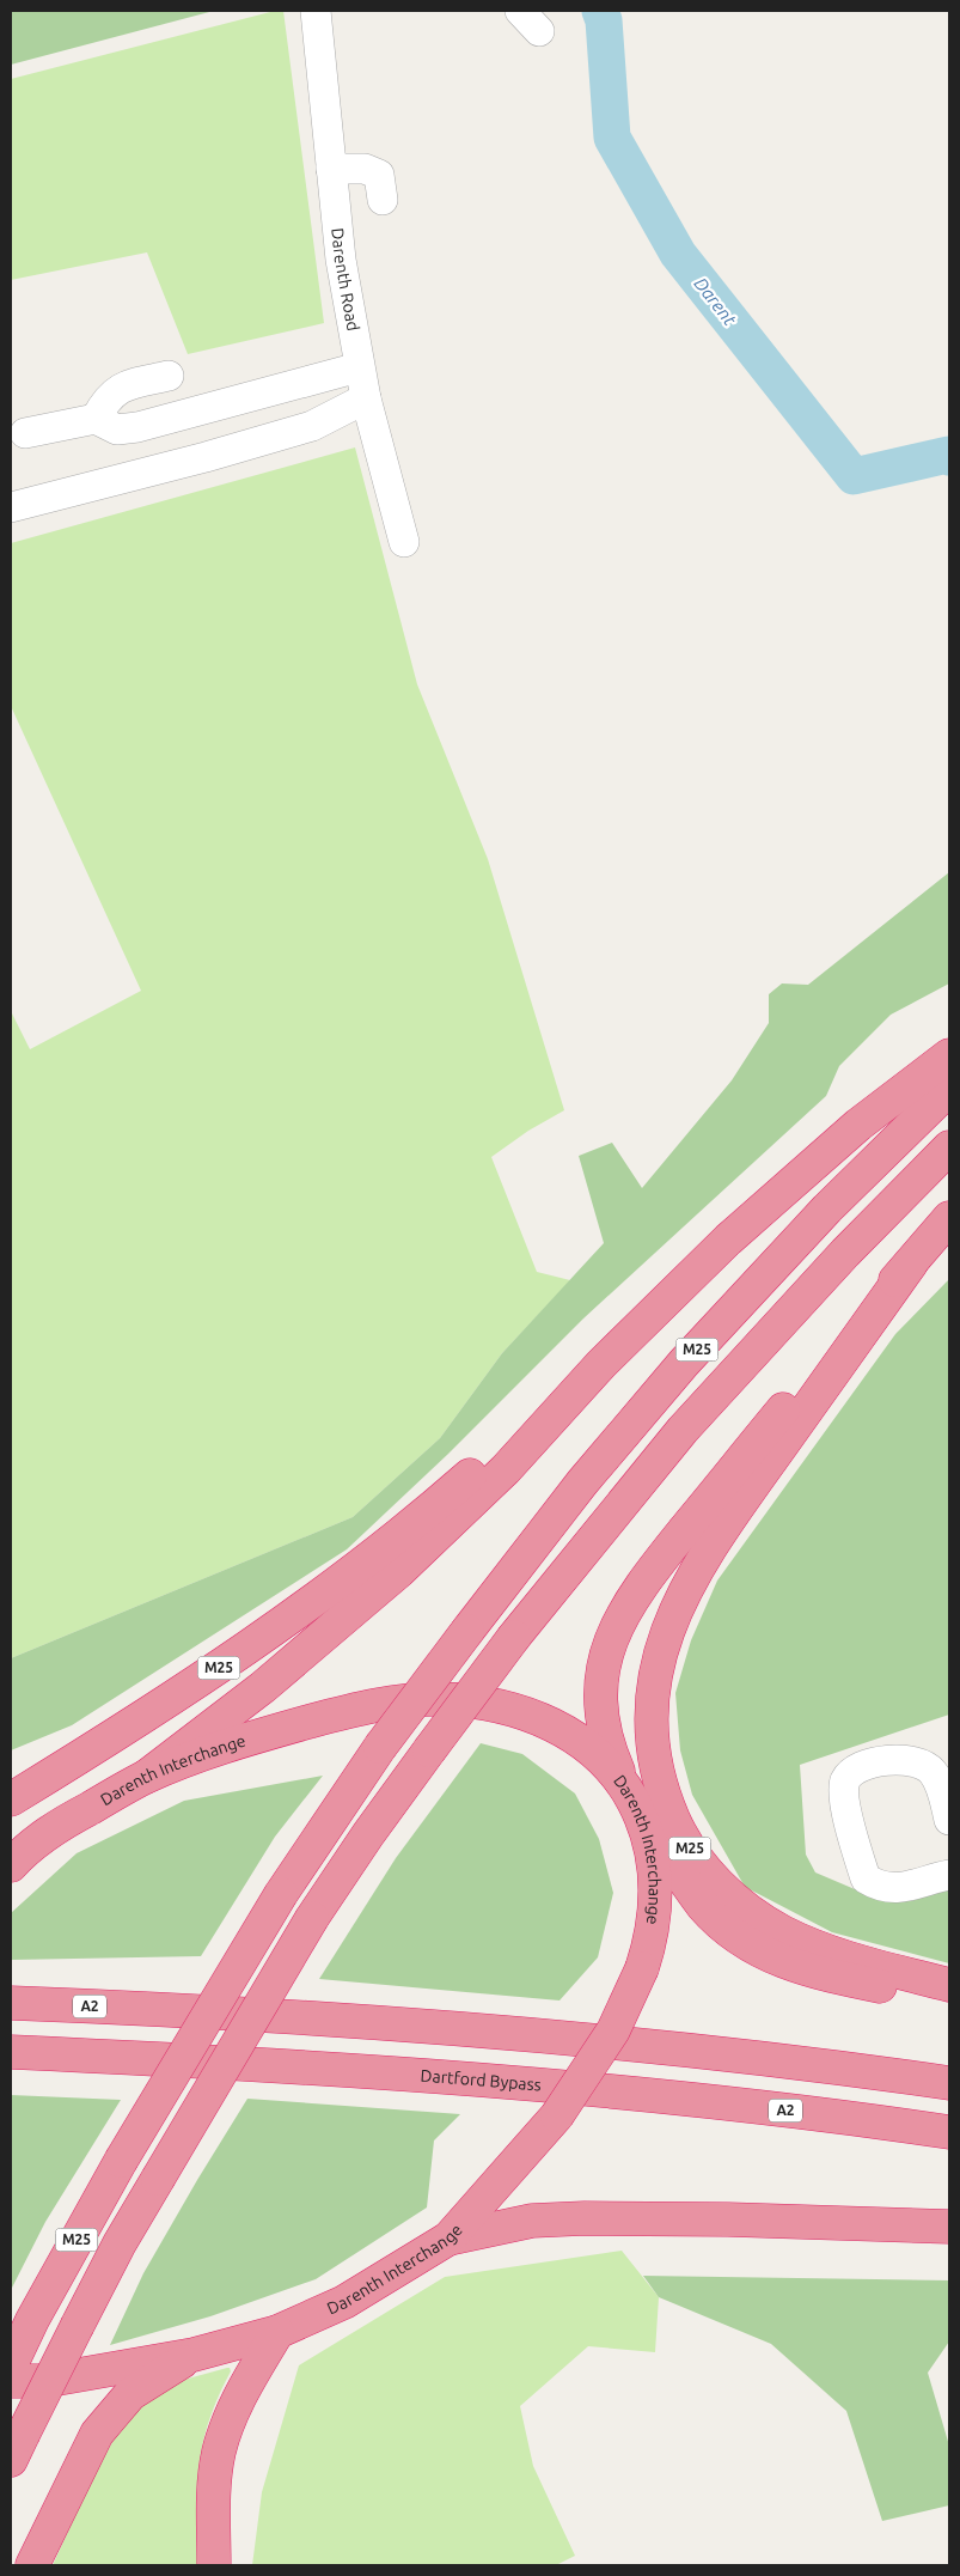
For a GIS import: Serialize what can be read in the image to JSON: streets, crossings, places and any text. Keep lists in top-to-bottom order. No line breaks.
{"streets":{"highway":["M25","Darenth Interchange","A2","Dartford Bypass"],"street":["Darenth Road"]},"crossings":[["M25","Darenth Interchange"]],"water":["Darent"]}
